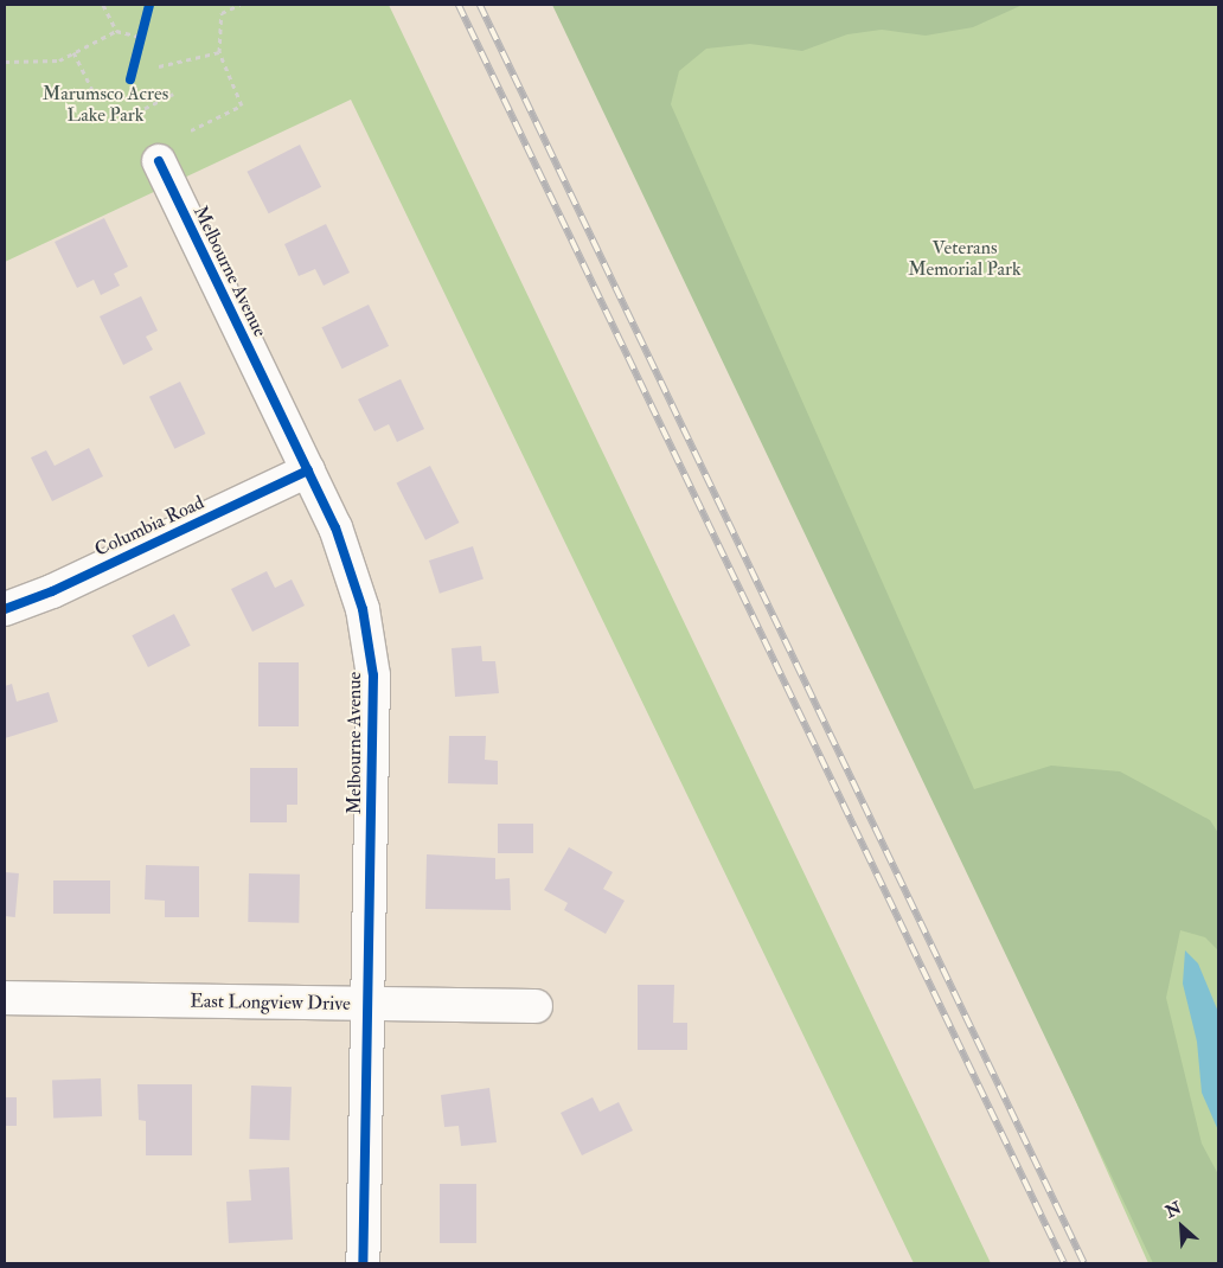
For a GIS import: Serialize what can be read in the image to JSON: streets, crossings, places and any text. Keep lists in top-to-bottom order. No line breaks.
{"streets":{"street":["Melbourne Avenue","Columbia Road","East Longview Drive"]},"crossings":[["Melbourne Avenue","Columbia Road"],["Melbourne Avenue","East Longview Drive"]],"parks":["Marumsco Acres Lake Park","Veterans Memorial Park"],"north":"top left"}
